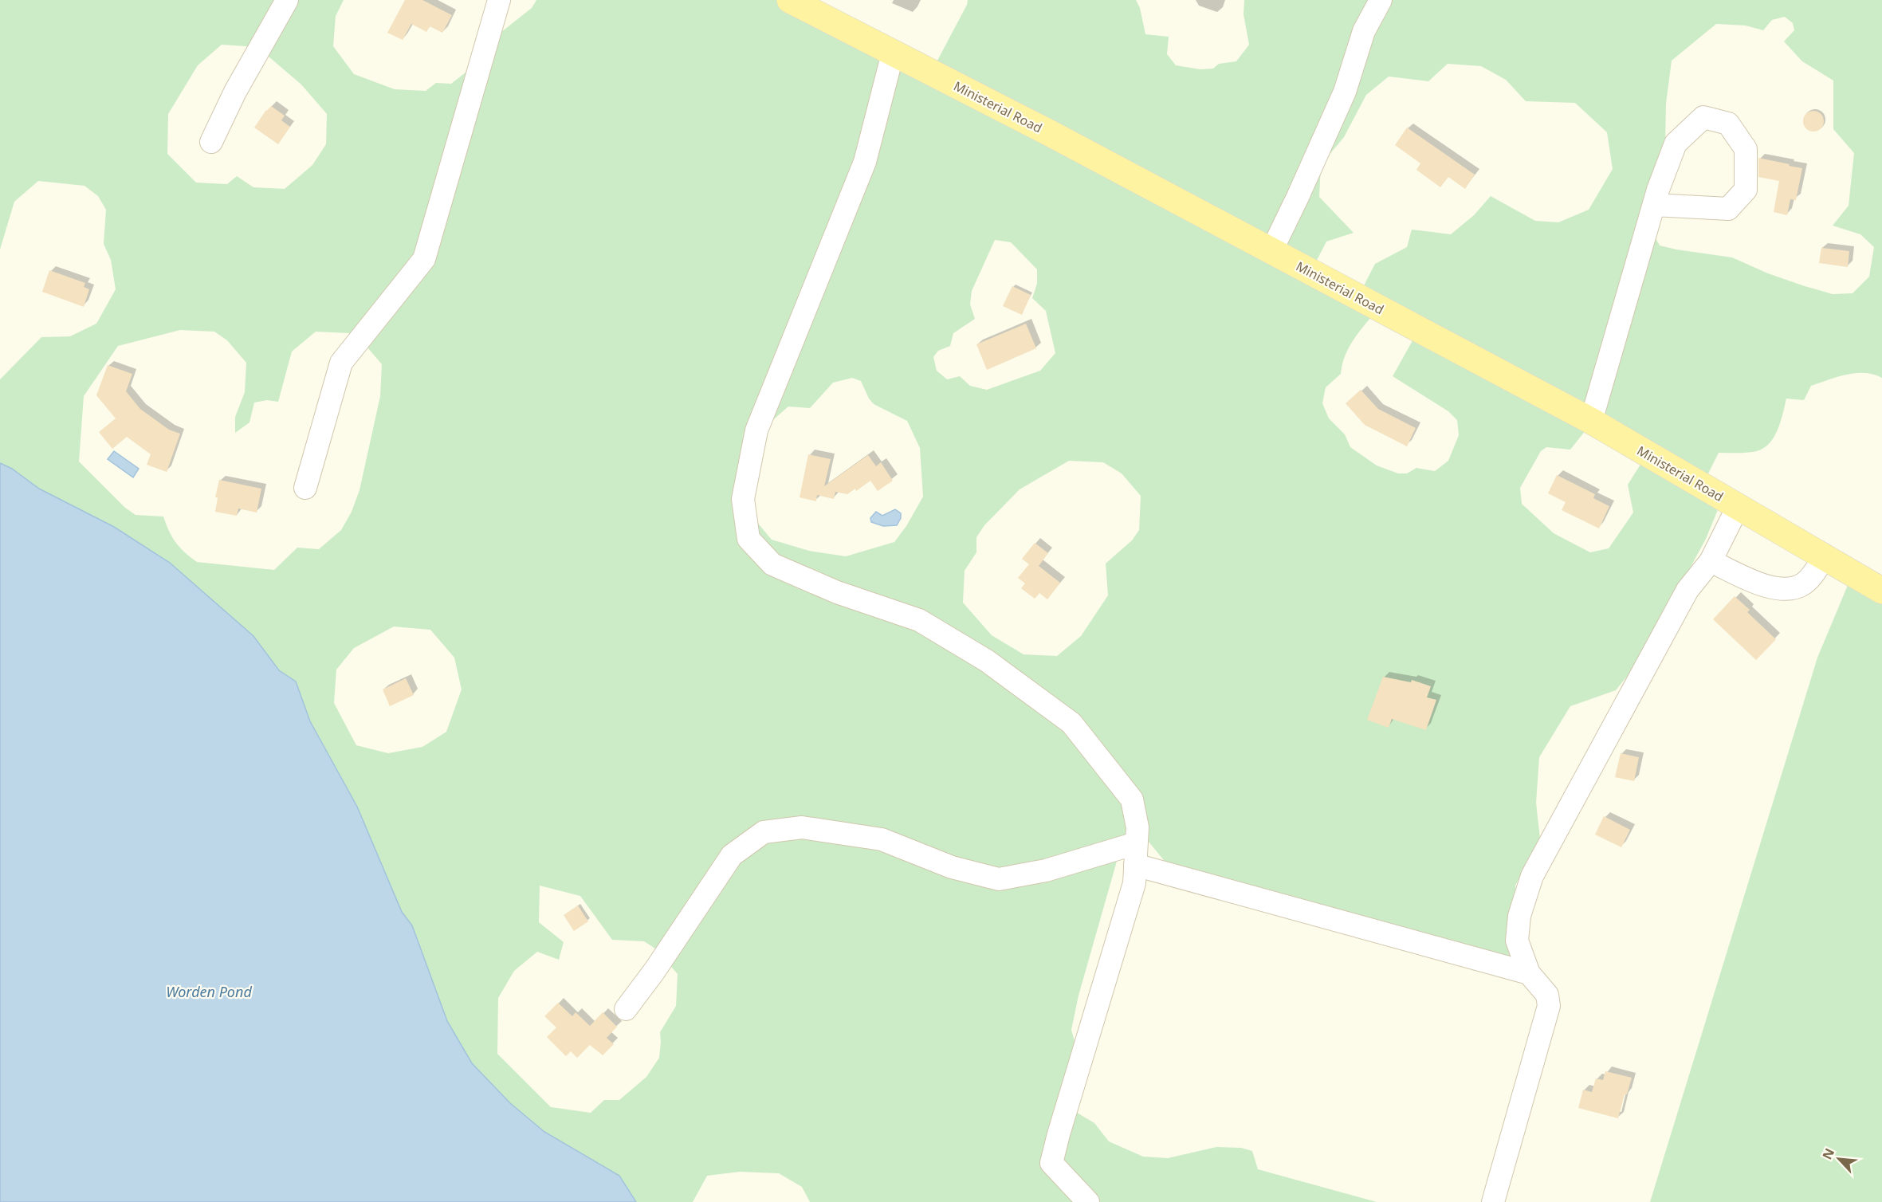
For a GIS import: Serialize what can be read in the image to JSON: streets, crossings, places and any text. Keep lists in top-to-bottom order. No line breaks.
{"streets":{"main road":["Ministerial Road"]},"water":["Worden Pond"],"north":"top left"}
